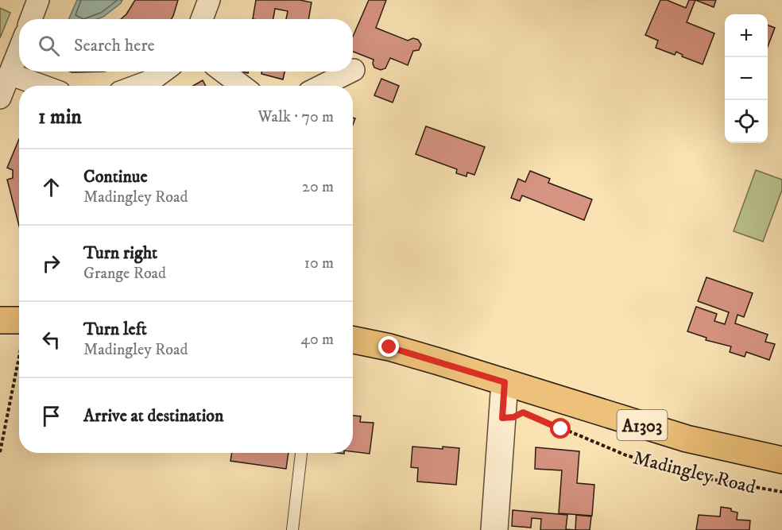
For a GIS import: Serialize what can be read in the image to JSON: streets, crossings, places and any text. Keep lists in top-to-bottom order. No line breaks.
{"streets":{"main road":["A1303","Madingley Road"]},"page":{"map_buttons":["+","−"],"search":"Search here","heading":["1 min","Walk · 70 m"],"list":[["Continue","Madingley Road","20 m"],["Turn right","Grange Road","10 m"],["Turn left","Madingley Road","40 m"],"Arrive at destination"]}}
